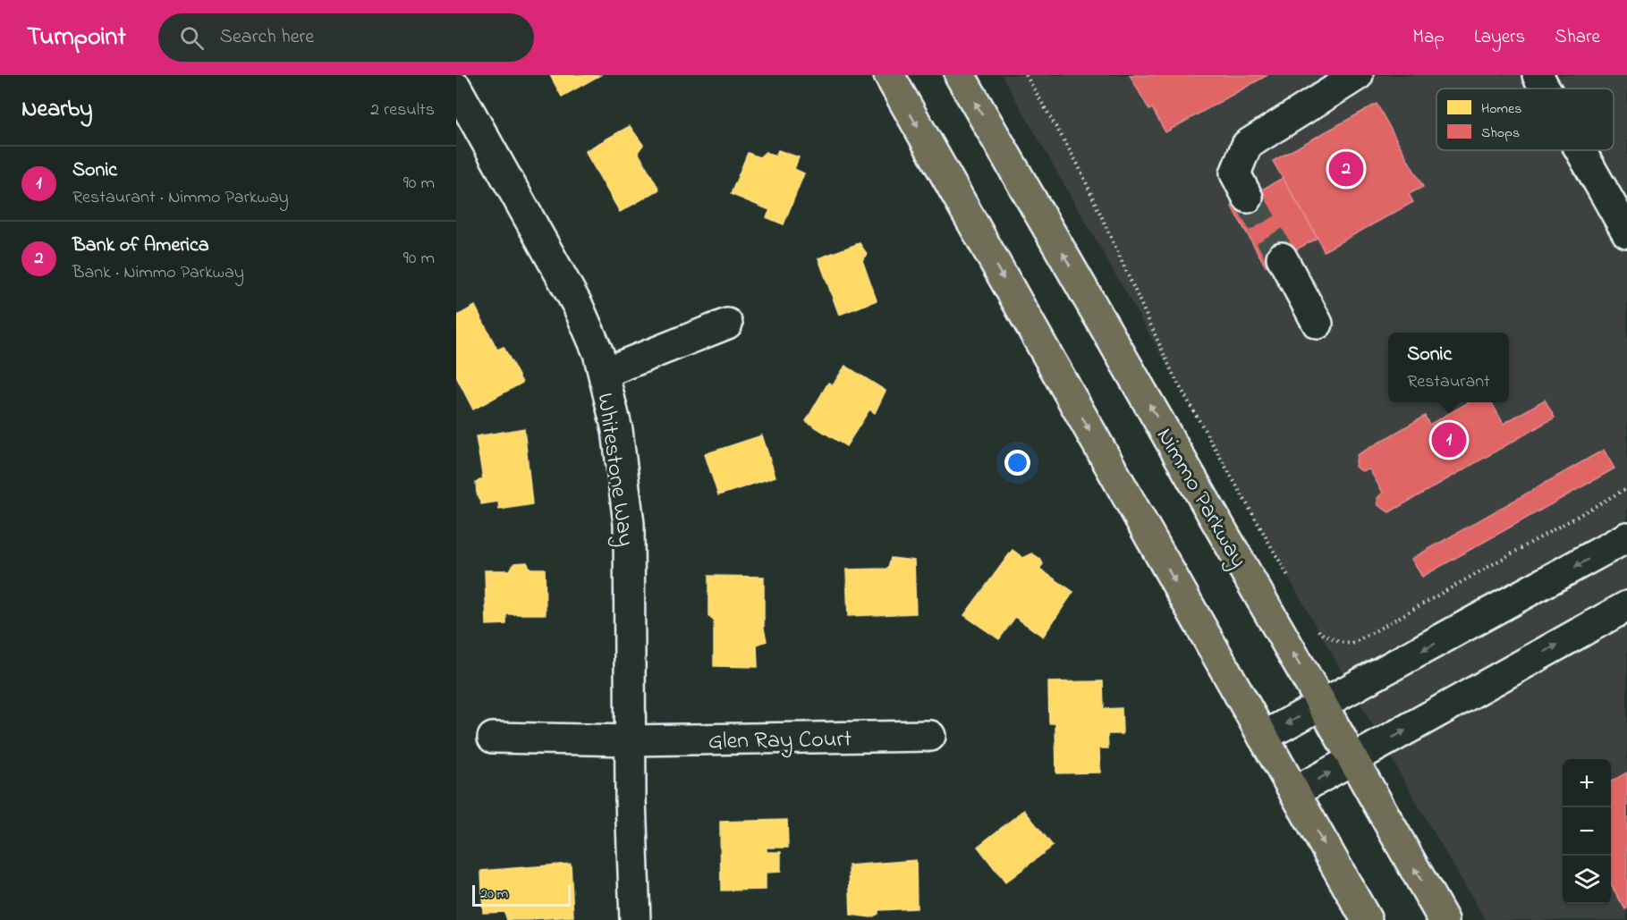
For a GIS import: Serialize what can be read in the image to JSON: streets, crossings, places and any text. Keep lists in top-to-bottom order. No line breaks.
{"streets":{"main road":["Nimmo Parkway"],"street":["Whitestone Way","Glen Ray Court"]},"crossings":[["Whitestone Way","Glen Ray Court"]],"legend":["Homes","Shops"],"scale_bar":"20 m","page":{"header":"Turnpoint","search":"Search here","nav":["Map","Layers","Share"],"heading":["Nearby","2 results"],"list":[{"mark":"1","name":"Sonic","note":"Restaurant · Nimmo Parkway","value":"90 m"},{"mark":"2","name":"Bank of America","note":"Bank · Nimmo Parkway","value":"90 m"}],"pins":["2","1"],"popup":["Sonic","Restaurant"],"map_buttons":["+","−"],"scale":"20 m"}}
